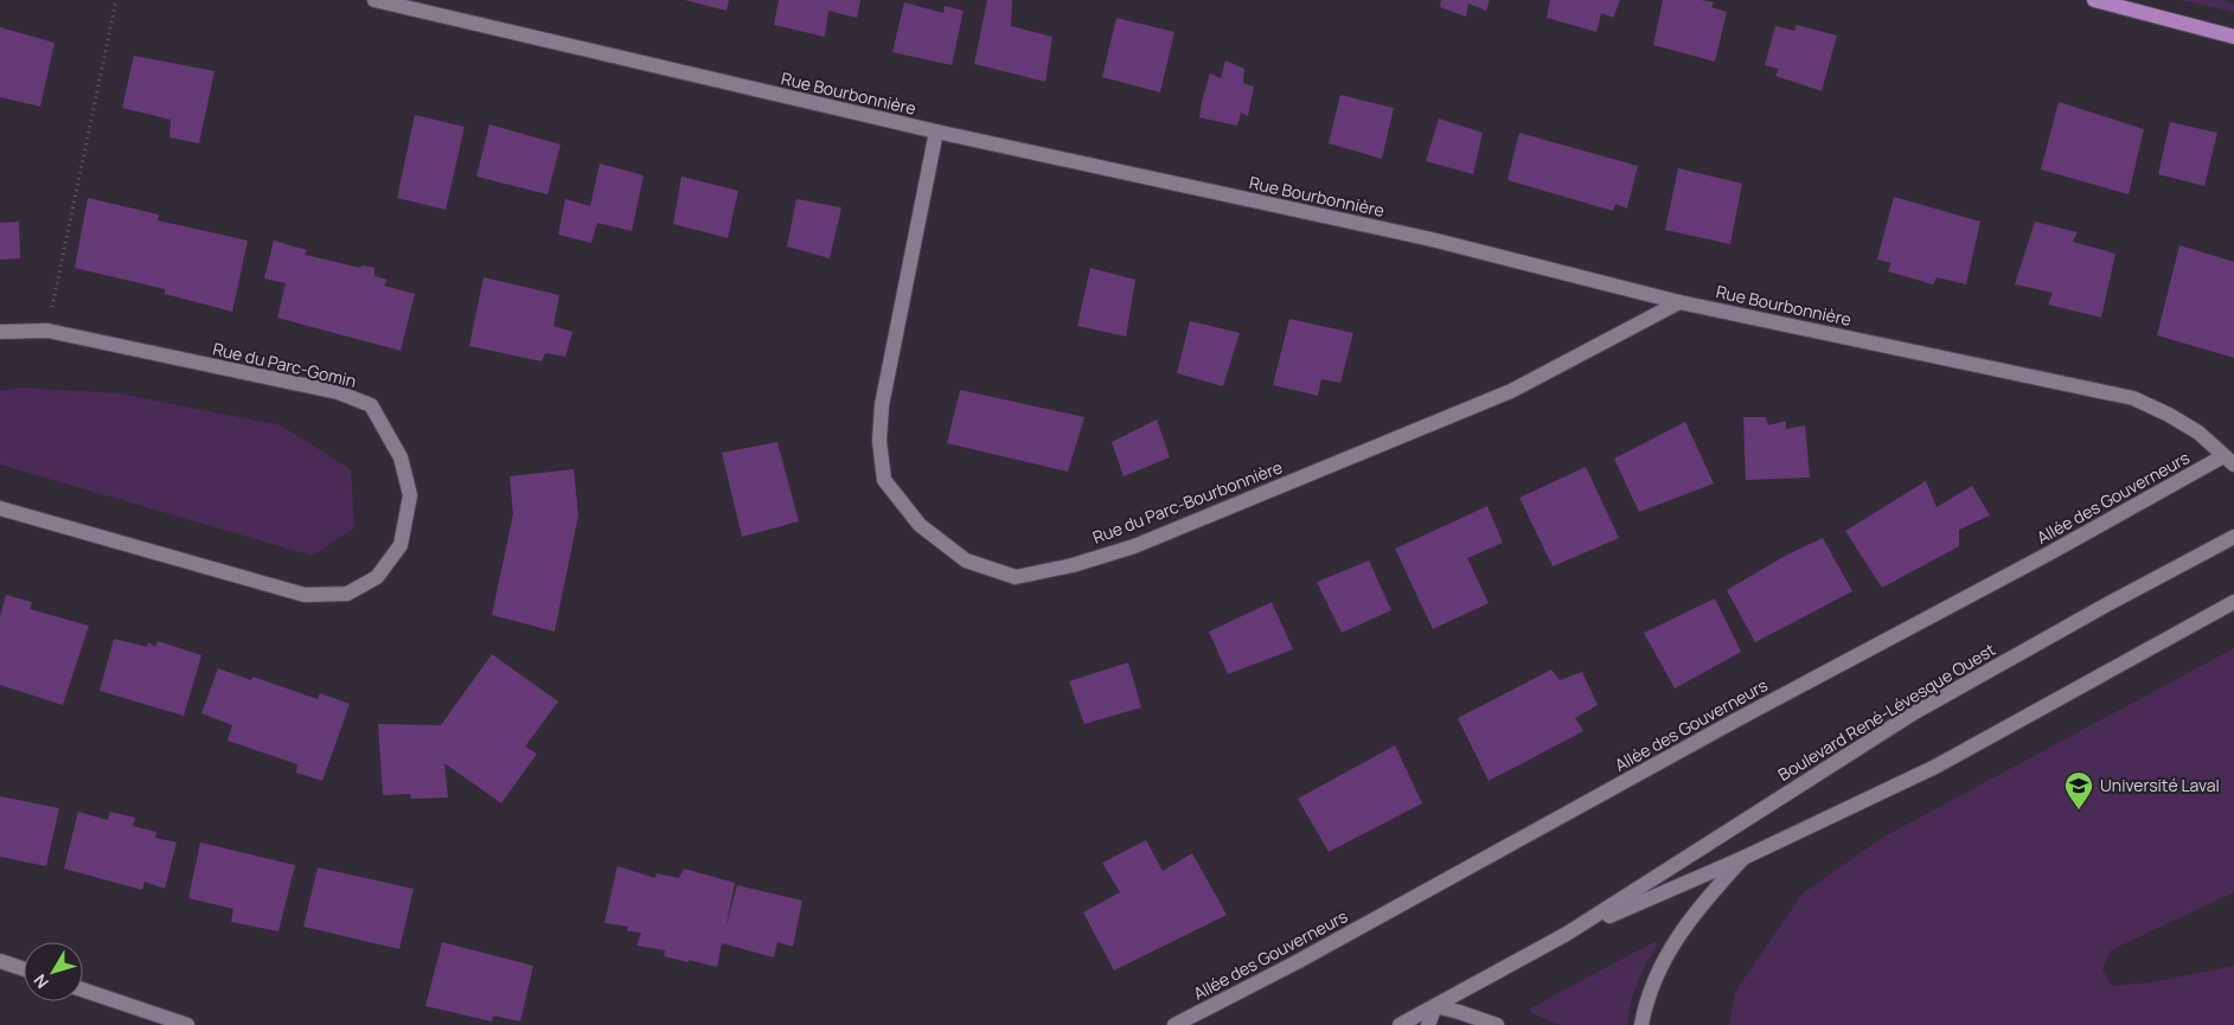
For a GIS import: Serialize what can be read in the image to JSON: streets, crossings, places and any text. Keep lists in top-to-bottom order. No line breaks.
{"streets":{"street":["Rue Bourbonnière","Rue du Parc-Gomin","Allée des Gouverneurs","Rue du Parc-Bourbonnière","Boulevard René-Lévesque Ouest"]},"crossings":[["Rue Bourbonnière","Allée des Gouverneurs"],["Rue Bourbonnière","Rue du Parc-Bourbonnière"]],"places":{"school or university":["Université Laval"]},"north":"bottom left"}
